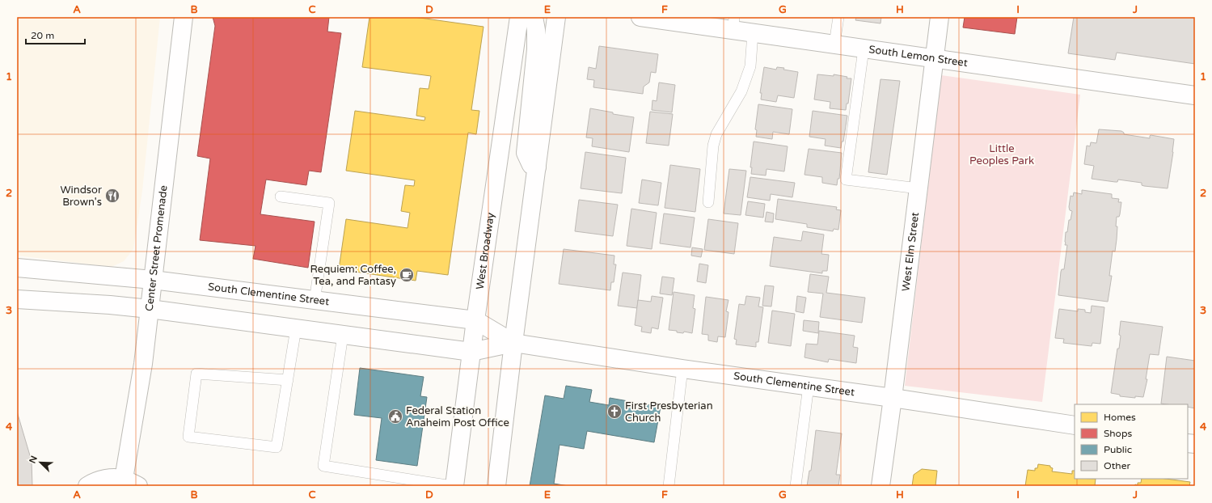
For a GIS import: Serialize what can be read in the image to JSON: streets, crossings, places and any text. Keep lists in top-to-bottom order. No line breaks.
{"streets":{"street":["South Lemon Street","Center Street Promenade","West Broadway","West Elm Street","South Clementine Street"]},"crossings":[["South Lemon Street","West Elm Street"],["Center Street Promenade","South Clementine Street"],["West Broadway","South Clementine Street"],["West Elm Street","South Clementine Street"]],"parks":["Little Peoples Park"],"places":{"restaurant":["Windsor Brown's"],"cafe":["Requiem: Coffee, Tea, and Fantasy"],"church":["First Presbyterian Church"],"public building":["Federal Station Anaheim Post Office"]},"legend":["Homes","Shops","Public","Other"],"scale_bar":"20 m","north":"top left","grid":{"columns":["A","B","C","D","E","F","G","H","I","J"],"rows":["1","2","3","4"]}}
